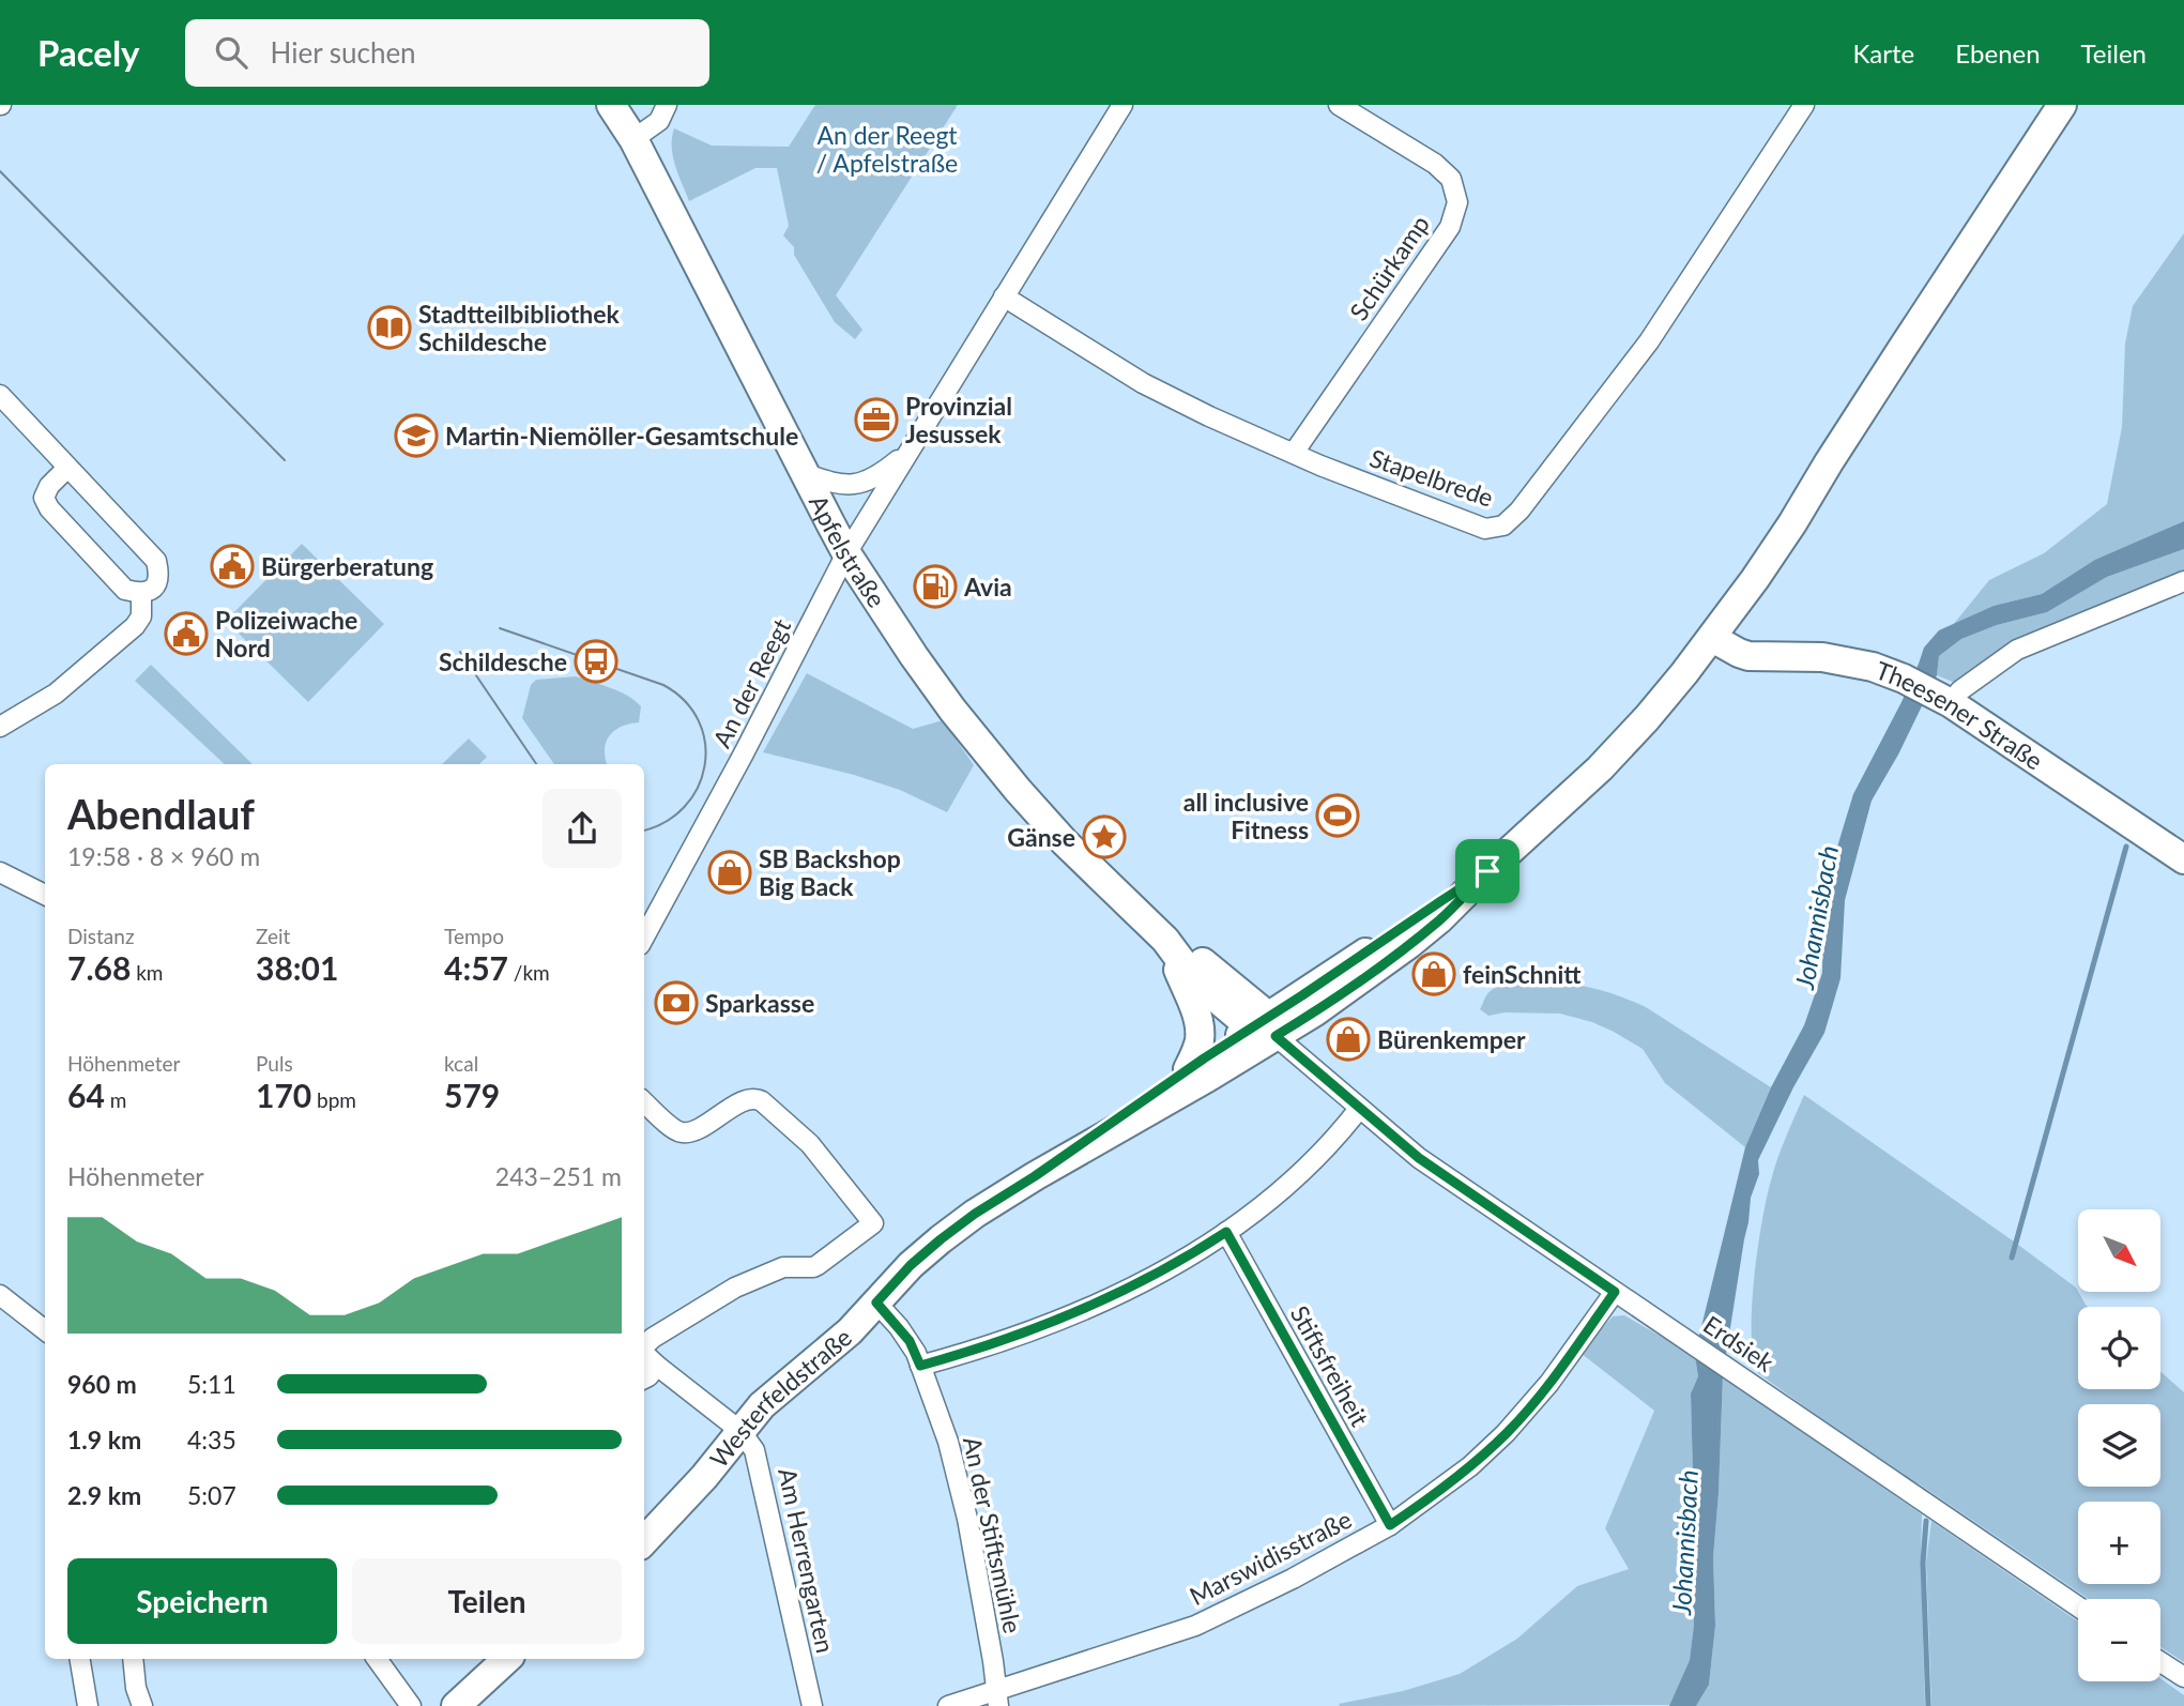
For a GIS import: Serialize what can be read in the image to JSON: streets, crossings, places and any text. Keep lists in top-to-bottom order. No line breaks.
{"streets":{"main road":["Apfelstraße","Theesener Straße","Westerfeldstraße"],"street":["Schürkamp","Stapelbrede","An der Reegt","Erdsiek","Stiftsfreiheit","An der Stiftsmühle","Marswidisstraße","Am Herrengarten"]},"crossings":[["Schürkamp","Stapelbrede"],["Stapelbrede","An der Reegt"],["Apfelstraße","An der Reegt"],["Apfelstraße","Westerfeldstraße"],["Theesener Straße","Westerfeldstraße"],["Erdsiek","Marswidisstraße"],["Stiftsfreiheit","Marswidisstraße"],["Westerfeldstraße","An der Stiftsmühle"],["Westerfeldstraße","Am Herrengarten"],["An der Stiftsmühle","Marswidisstraße"]],"water":["Johannisbach"],"parks":["An der Reegt / Apfelstraße"],"places":{"library":["Stadtteilbibliothek Schildesche"],"office":["Provinzial Jesussek"],"school or university":["Martin-Niemöller-Gesamtschule"],"public building":["Bürgerberatung","Polizeiwache Nord"],"fuel station":["Avia"],"bus stop":["Schildesche"],"sports":["all inclusive Fitness"],"place":["Gänse"],"shop":["SB Backshop Big Back","feinSchnitt","Bürenkemper"],"bank":["Sparkasse"]},"north":"bottom right","page":{"header":"Pacely","search":"Hier suchen","nav":["Karte","Ebenen","Teilen"],"heading":["Abendlauf","19:58 · 8 × 960 m"],"stats":[["Distanz","7.68 km"],["Zeit","38:01"],["Tempo","4:57 /km"],["Höhenmeter","64 m"],["Puls","170 bpm"],["kcal","579"]],"chart":["Höhenmeter","243–251 m"],"map_buttons":["+","−"],"list":[{"name":"960 m","note":"5:11"},{"name":"1.9 km","note":"4:35"},{"name":"2.9 km","note":"5:07"}],"buttons":["Speichern","Teilen"]}}
